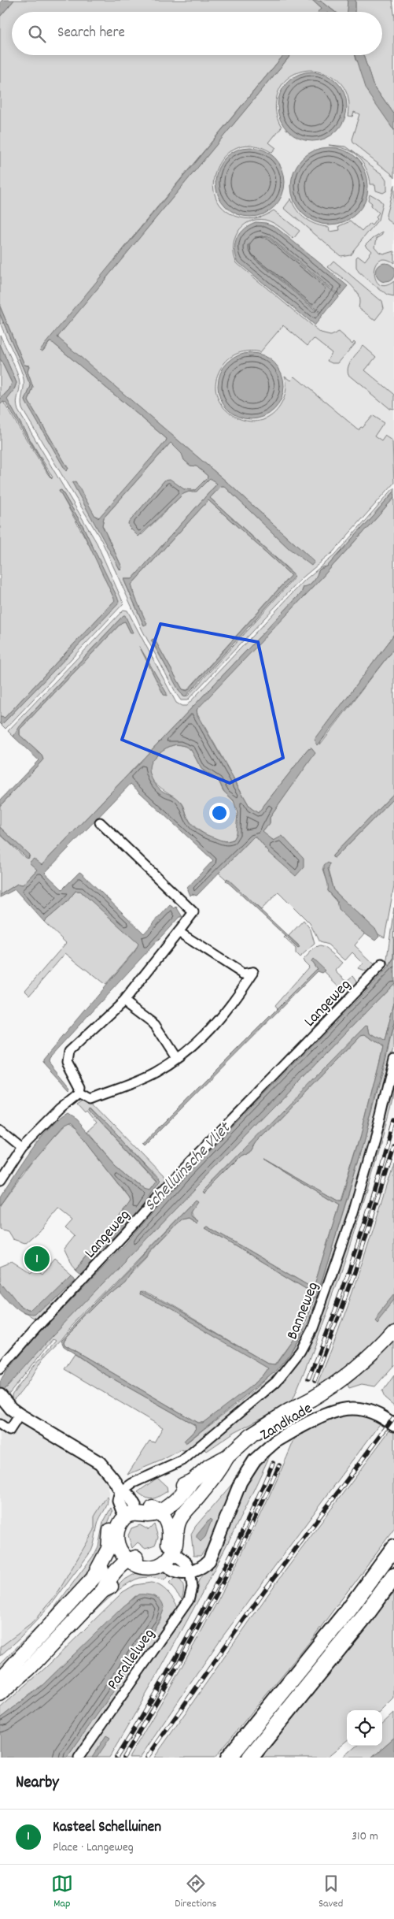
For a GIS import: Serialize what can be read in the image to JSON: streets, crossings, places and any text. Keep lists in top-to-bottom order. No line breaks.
{"streets":{"street":["Langeweg","Banneweg","Zandkade","Parallelweg"]},"crossings":[["Zandkade","Parallelweg"]],"water":["Schelluinsche Vliet"],"page":{"search":"Search here","pins":"1","heading":"Nearby","list":[{"mark":"1","name":"Kasteel Schelluinen","note":"Place · Langeweg","value":"310 m"}],"nav":["Map","Directions","Saved"]}}
